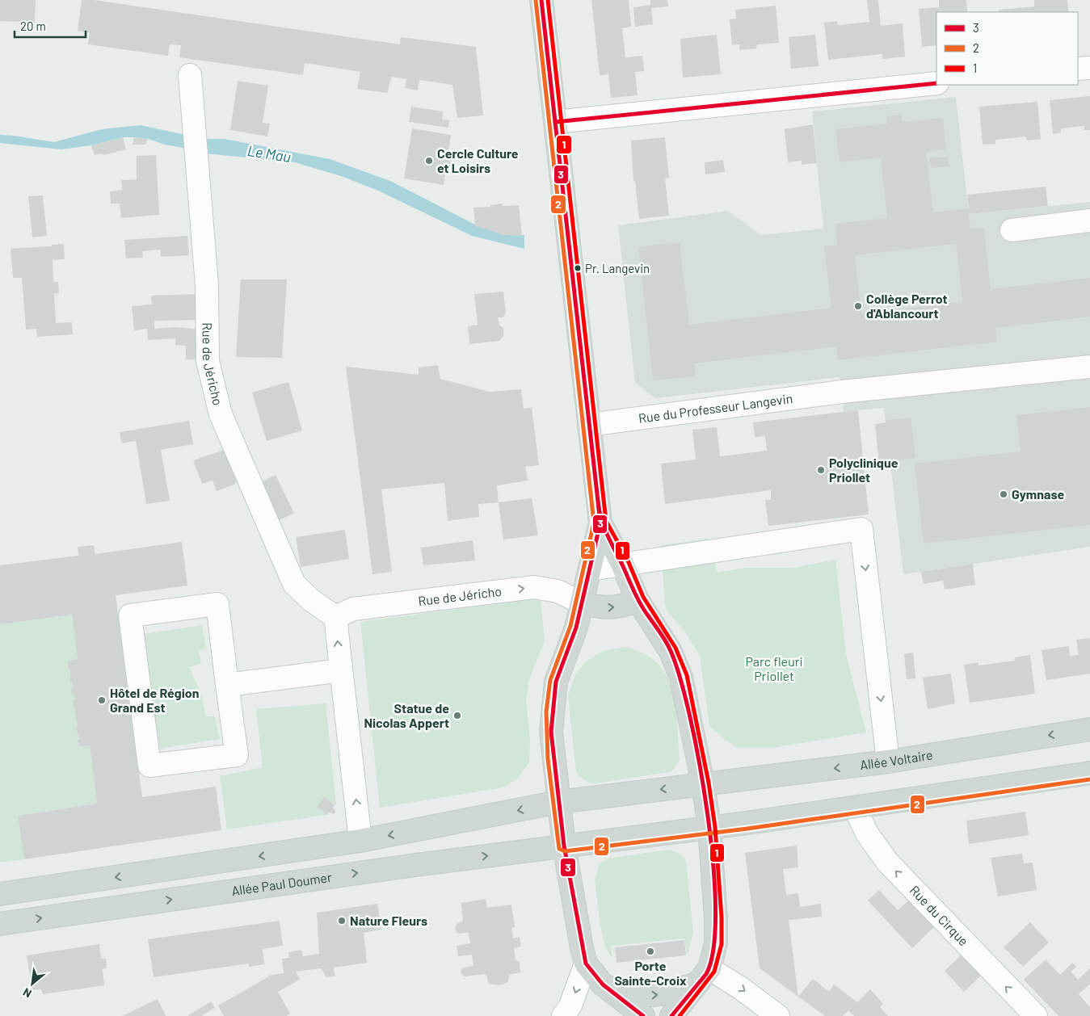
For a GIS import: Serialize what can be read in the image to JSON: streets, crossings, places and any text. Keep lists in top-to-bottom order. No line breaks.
{"streets":{"main road":["Allée Voltaire","Allée Paul Doumer"],"street":["Rue de Jéricho","Rue du Professeur Langevin","Rue du Cirque"]},"one_way":["Rue du Cirque"],"water":["Le Mau"],"parks":["Parc fleuri Priollet"],"places":["Cercle Culture et Loisirs","Pr. Langevin","Collège Perrot d'Ablancourt","Polyclinique Priollet","Gymnase","Hôtel de Région Grand Est","Statue de Nicolas Appert","Nature Fleurs","Porte Sainte-Croix"],"lines":["transit line 3","transit line 1","transit line 2"],"legend":["3","2","1"],"scale_bar":"20 m","north":"bottom left"}
